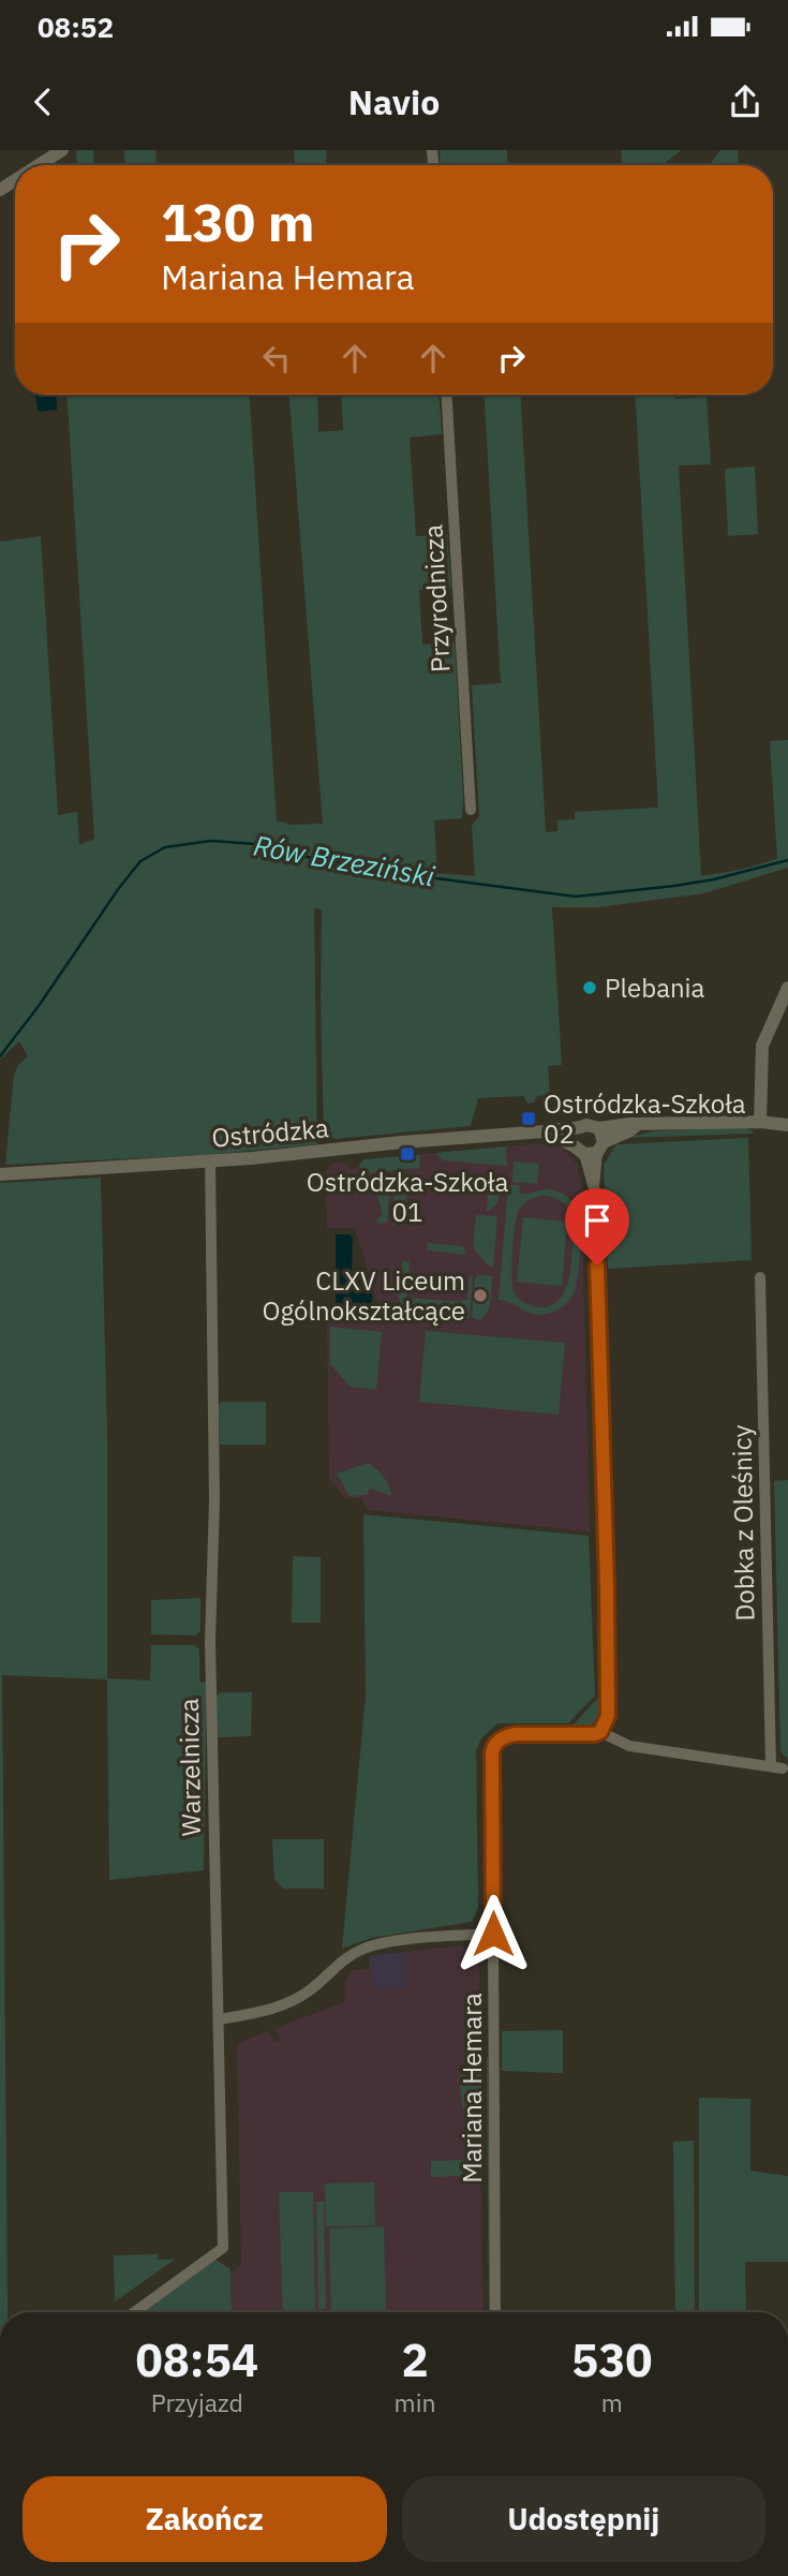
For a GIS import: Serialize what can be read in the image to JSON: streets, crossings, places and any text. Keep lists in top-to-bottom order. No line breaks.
{"streets":{"street":["Przyrodnicza","Ostródzka","Dobka z Oleśnicy","Warzelnicza","Mariana Hemara"]},"crossings":[["Ostródzka","Warzelnicza"],["Dobka z Oleśnicy","Mariana Hemara"]],"water":["Rów Brzeziński"],"places":{"other":["Plebania","CLXV Liceum Ogólnokształcące"],"transit":["Ostródzka-Szkoła 02","Ostródzka-Szkoła 01"]},"page":{"status":"08:52","header":"Navio","turn":["130 m","Mariana Hemara"],"eta":["08:54","Przyjazd","2","min","530","m"],"buttons":["Zakończ","Udostępnij"]}}
